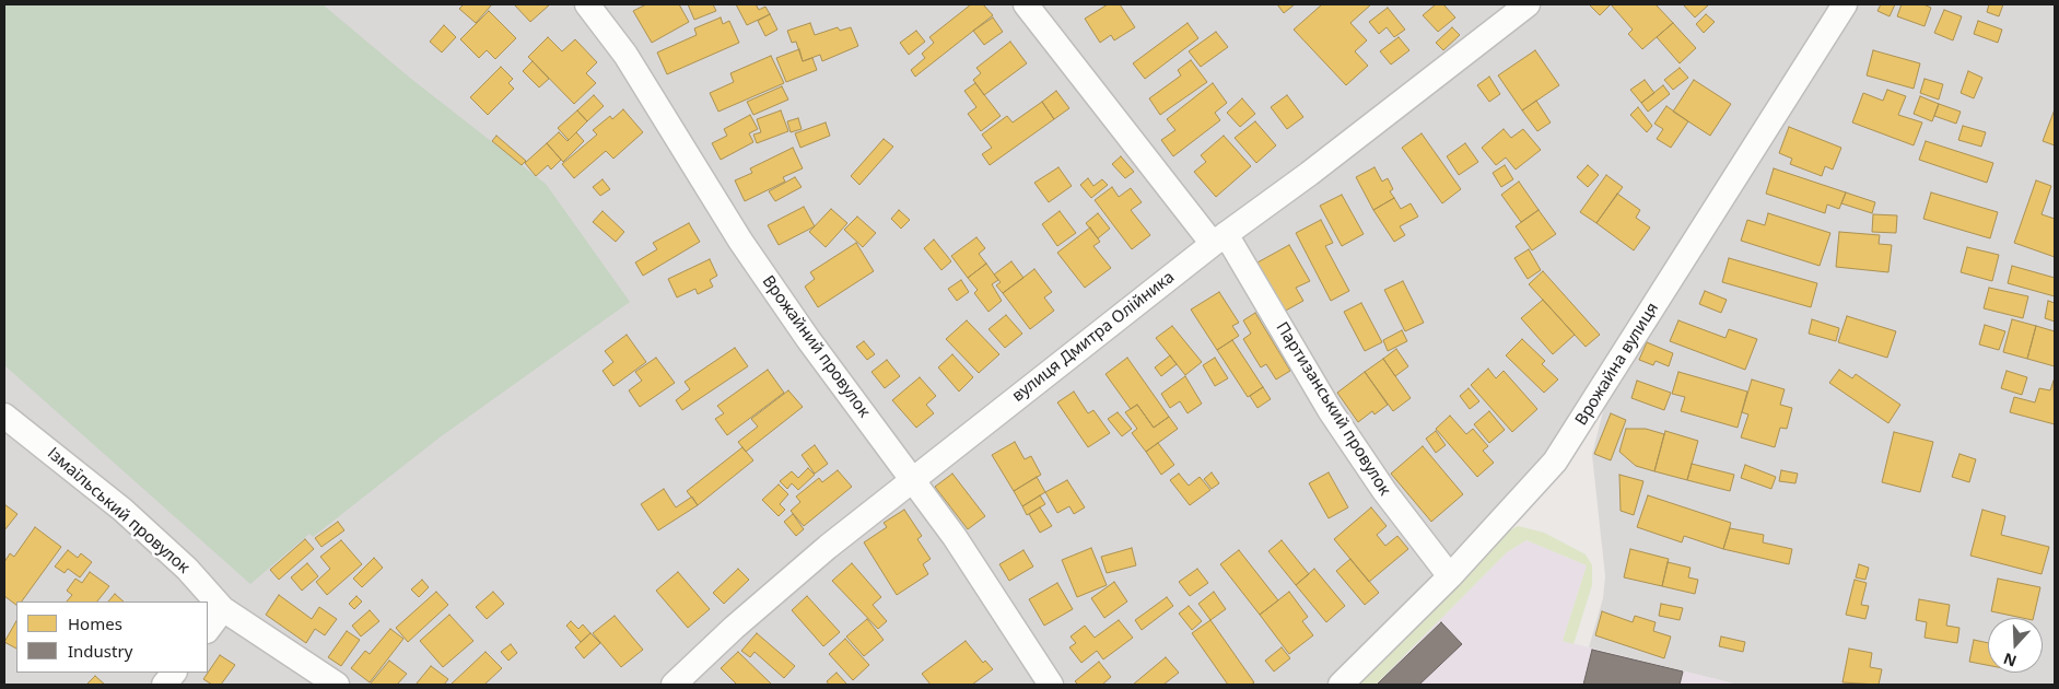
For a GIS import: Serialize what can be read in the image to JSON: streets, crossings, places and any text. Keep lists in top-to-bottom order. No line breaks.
{"streets":{"street":["вулиця Дмитра Олійника","Врожайний провулок","Врожайна вулиця","Партизанський провулок","Ізмаїльський провулок"]},"crossings":[["вулиця Дмитра Олійника","Врожайний провулок"],["вулиця Дмитра Олійника","Партизанський провулок"],["Врожайна вулиця","Партизанський провулок"]],"legend":["Homes","Industry"],"north":"bottom"}
